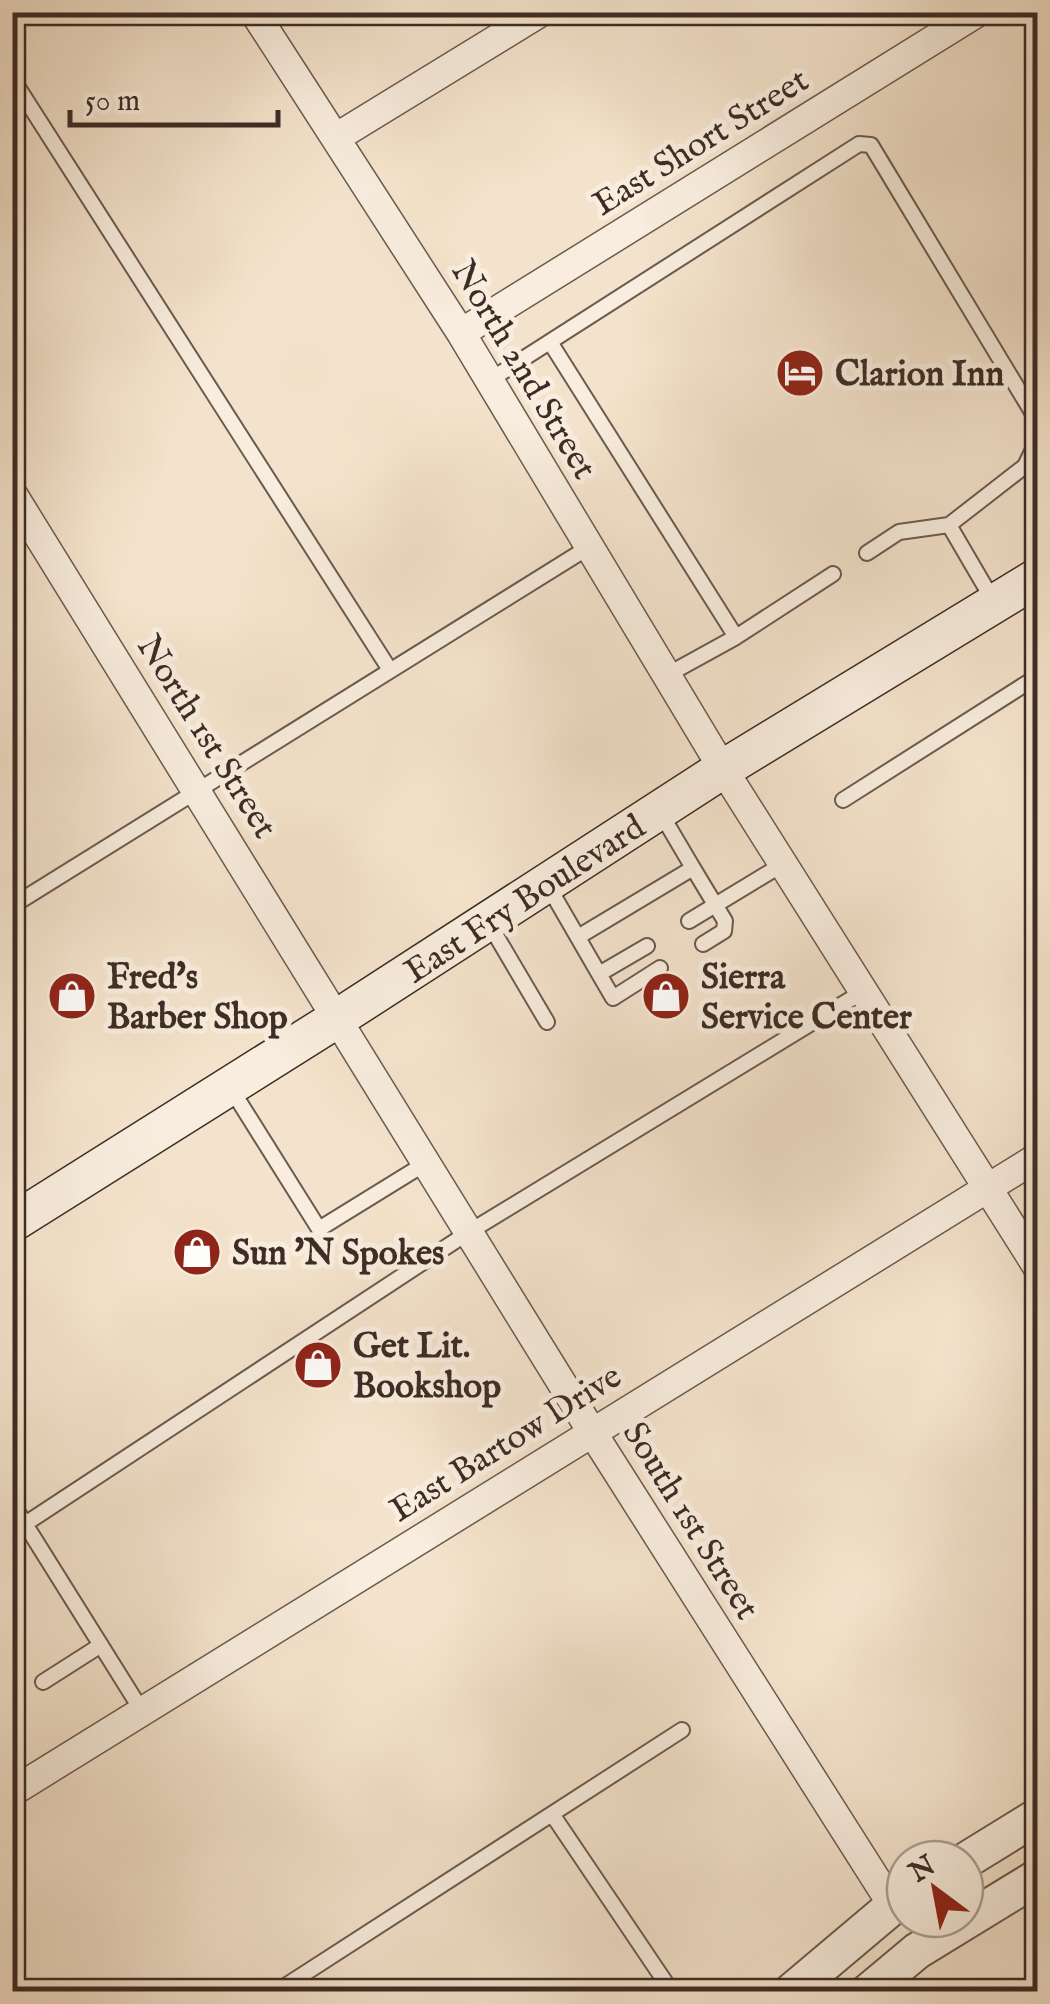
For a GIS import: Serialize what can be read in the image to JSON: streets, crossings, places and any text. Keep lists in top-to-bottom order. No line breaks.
{"streets":{"main road":["East Fry Boulevard"],"street":["East Short Street","North 2nd Street","North 1st Street","East Bartow Drive","South 1st Street"]},"crossings":[["East Short Street","North 2nd Street"],["North 2nd Street","East Fry Boulevard"],["North 2nd Street","East Bartow Drive"],["North 1st Street","East Fry Boulevard"],["North 1st Street","South 1st Street"],["East Fry Boulevard","South 1st Street"],["East Bartow Drive","South 1st Street"]],"places":{"hotel":["Clarion Inn"],"shop":["Fred's Barber Shop","Sierra Service Center","Sun 'N Spokes","Get Lit. Bookshop"]},"scale_bar":"50 m","north":"top left"}
